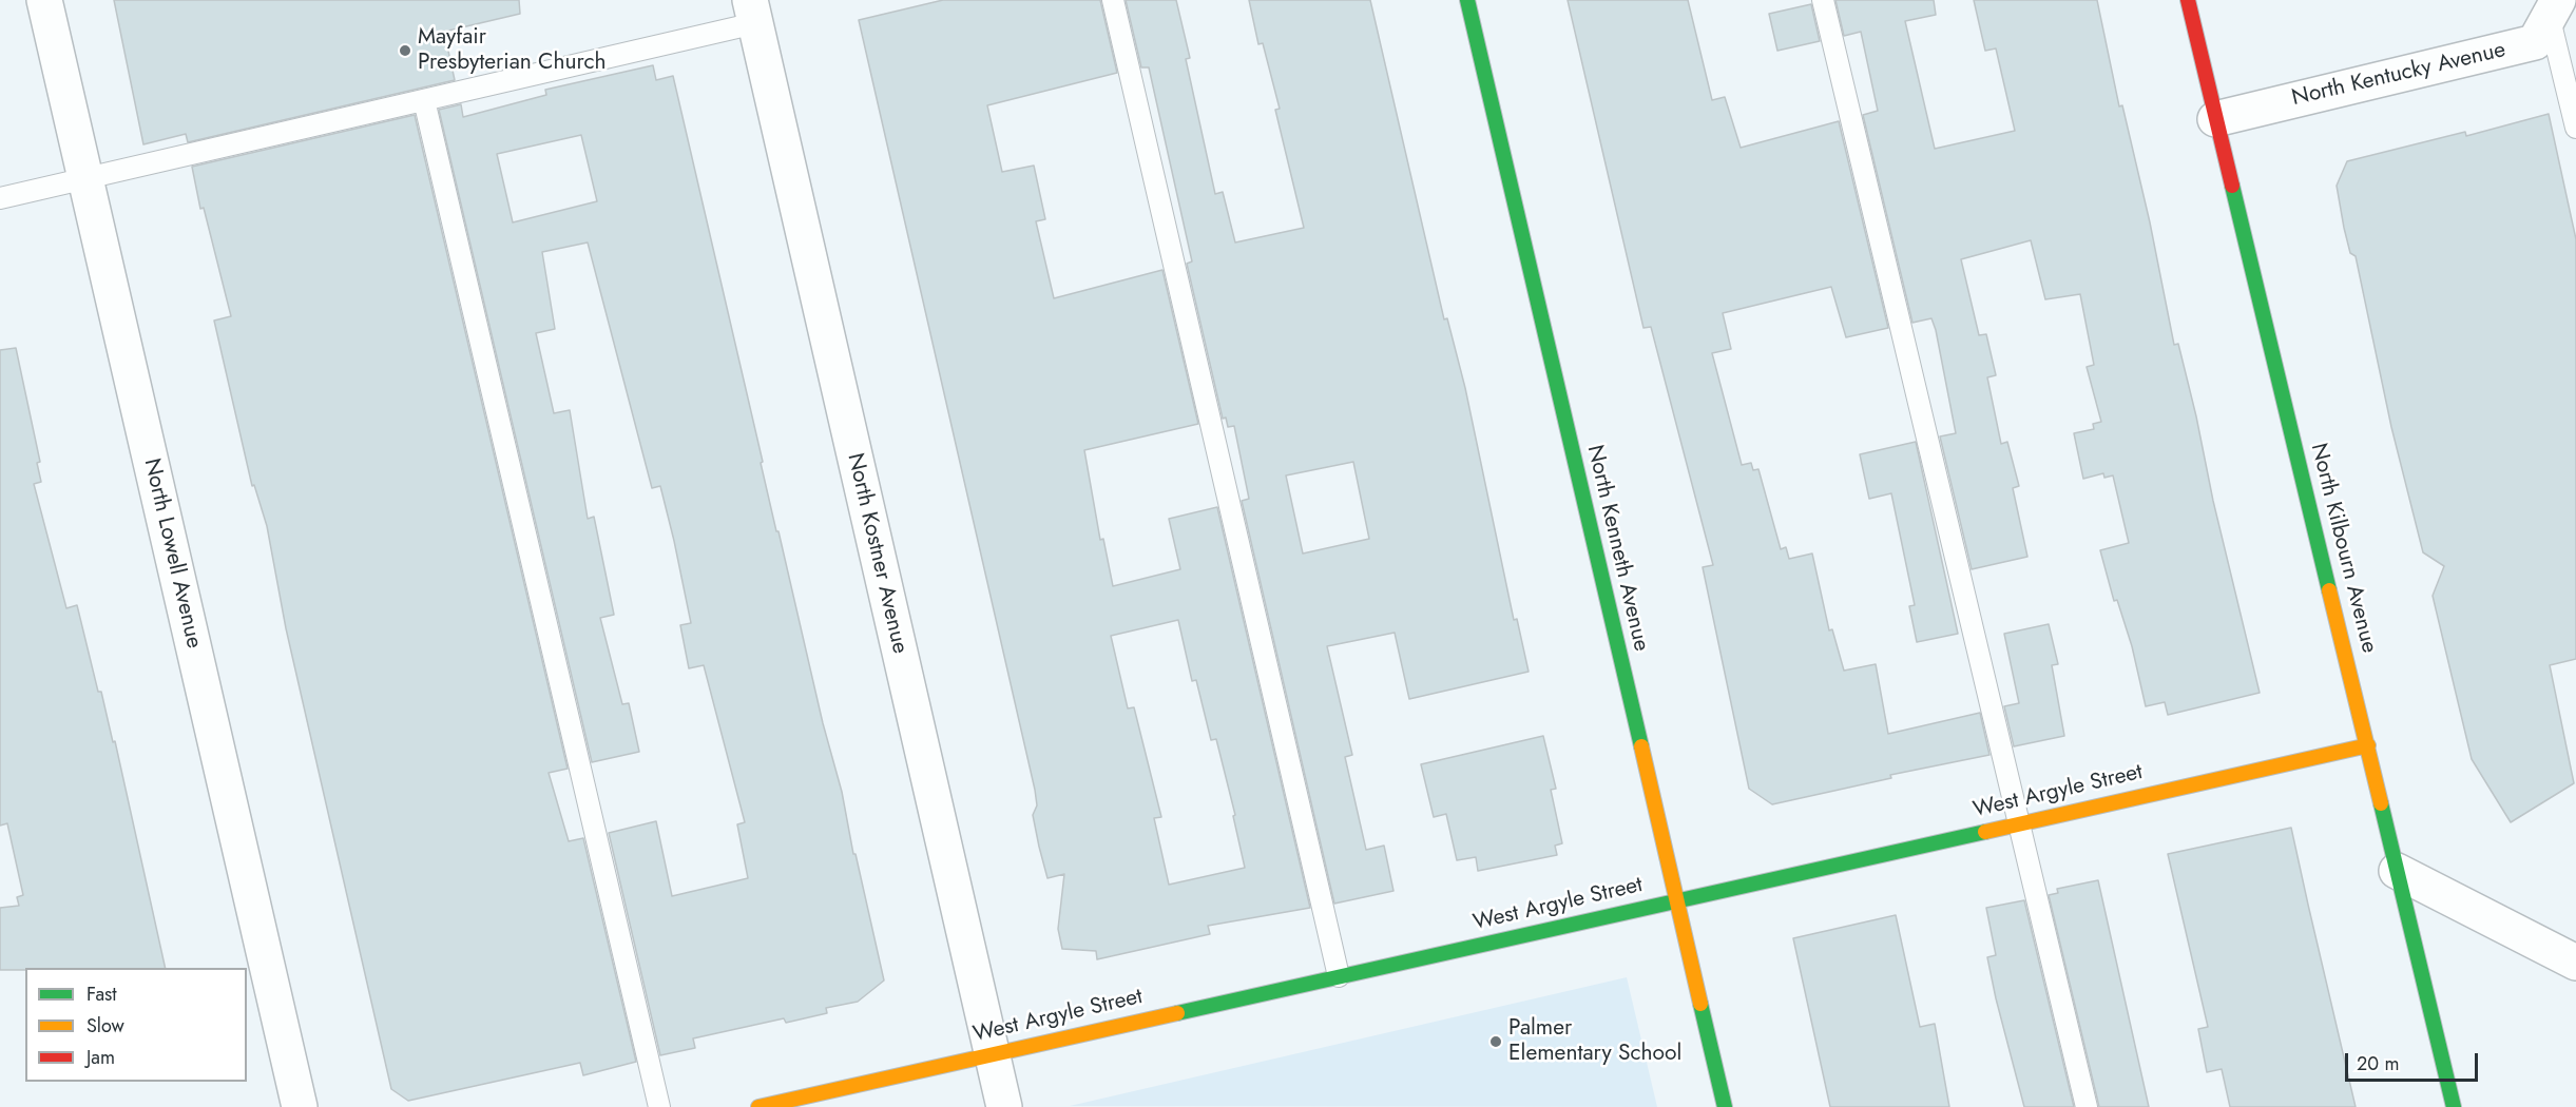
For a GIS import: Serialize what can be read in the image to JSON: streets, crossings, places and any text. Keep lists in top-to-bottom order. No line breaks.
{"streets":{"street":["North Kentucky Avenue","North Kenneth Avenue","North Kilbourn Avenue","North Lowell Avenue","North Kostner Avenue","West Argyle Street"]},"crossings":[["North Kentucky Avenue","North Kilbourn Avenue"],["North Kenneth Avenue","West Argyle Street"],["North Kilbourn Avenue","West Argyle Street"],["North Kostner Avenue","West Argyle Street"]],"places":["Mayfair Presbyterian Church","Palmer Elementary School"],"legend":["Fast","Slow","Jam"],"scale_bar":"20 m"}
